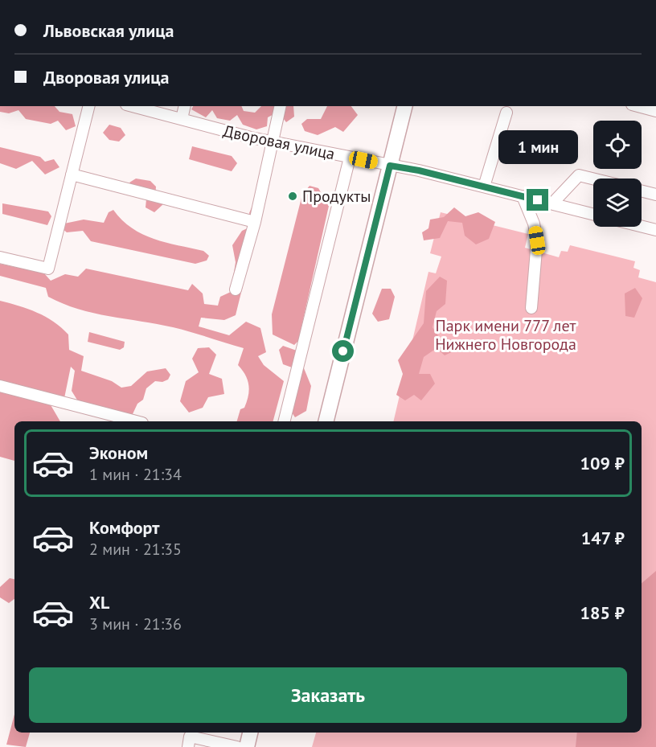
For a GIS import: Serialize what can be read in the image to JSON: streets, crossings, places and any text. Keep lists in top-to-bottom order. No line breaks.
{"streets":{"street":["Дворовая улица"]},"parks":["Парк имени 777 лет Нижнего Новгорода"],"places":["Продукты"],"page":{"banner":["Львовская улица","Дворовая улица"],"bubble":"1 мин","list":[{"name":"Эконом","note":"1 мин · 21:34","value":"109 ₽"},{"name":"Комфорт","note":"2 мин · 21:35","value":"147 ₽"},{"name":"XL","note":"3 мин · 21:36","value":"185 ₽"}],"buttons":"Заказать"}}
